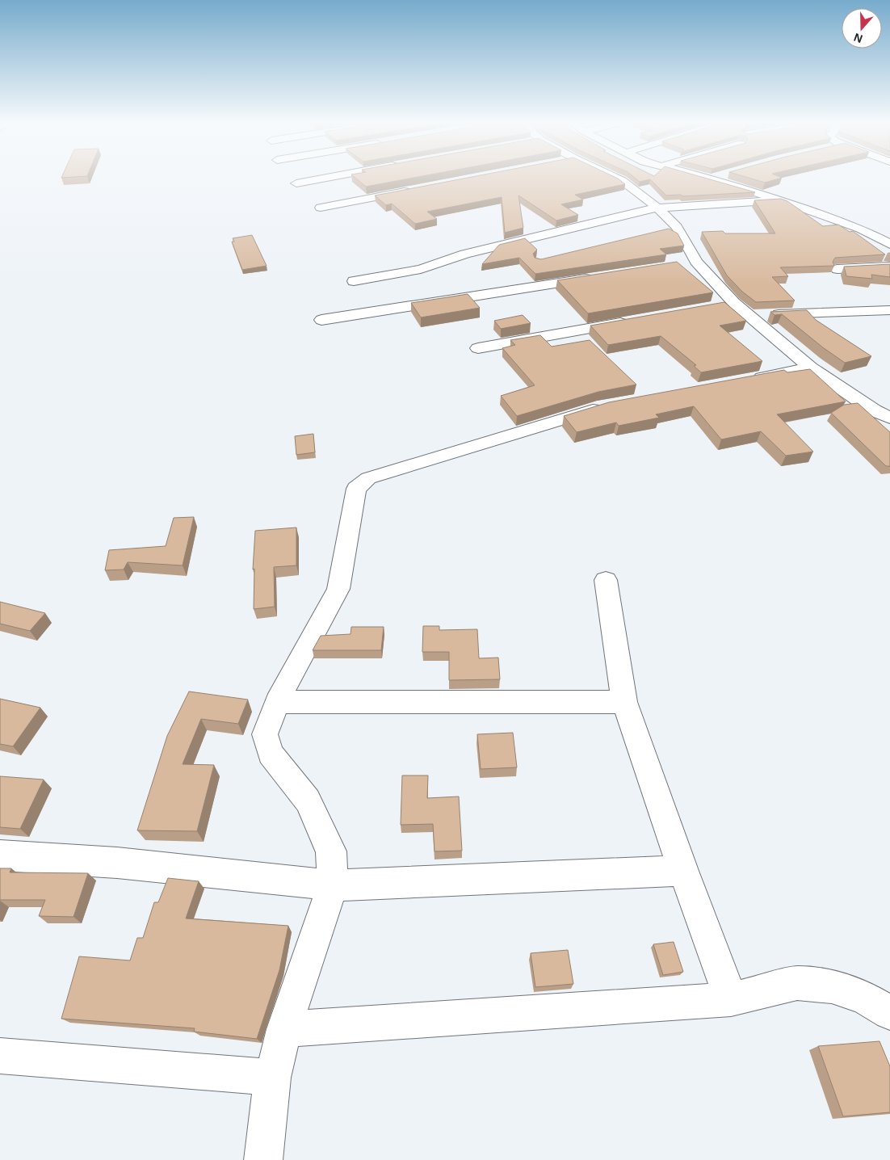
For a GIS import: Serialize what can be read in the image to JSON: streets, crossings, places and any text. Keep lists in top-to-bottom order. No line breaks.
{"north":"bottom"}
